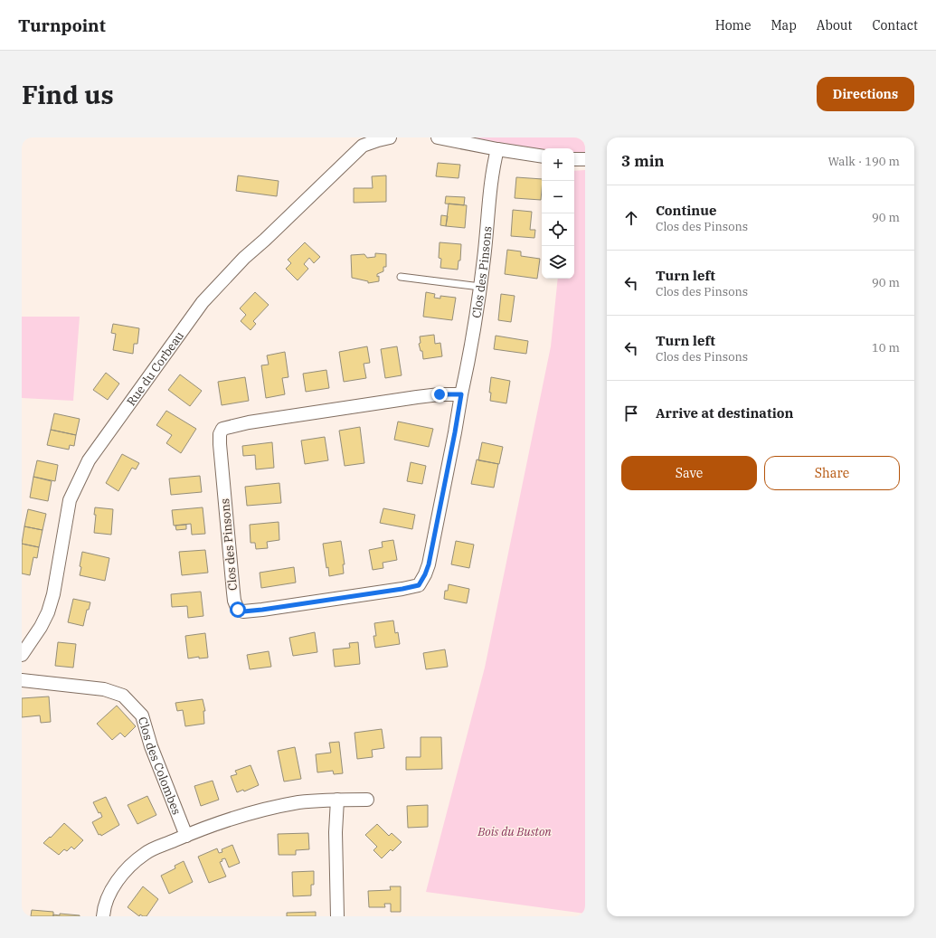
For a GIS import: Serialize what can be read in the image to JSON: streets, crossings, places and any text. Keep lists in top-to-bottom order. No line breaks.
{"streets":{"street":["Clos des Pinsons","Rue du Corbeau","Clos des Colombes"]},"parks":["Bois du Buston"],"page":{"header":"Turnpoint","nav":["Home","Map","About","Contact"],"buttons":["Directions",["Save","Share"]],"title":"Find us","heading":["3 min","Walk · 190 m"],"map_buttons":["+","−"],"list":[["Continue","Clos des Pinsons","90 m"],["Turn left","Clos des Pinsons","90 m"],["Turn left","Clos des Pinsons","10 m"],"Arrive at destination"]}}
